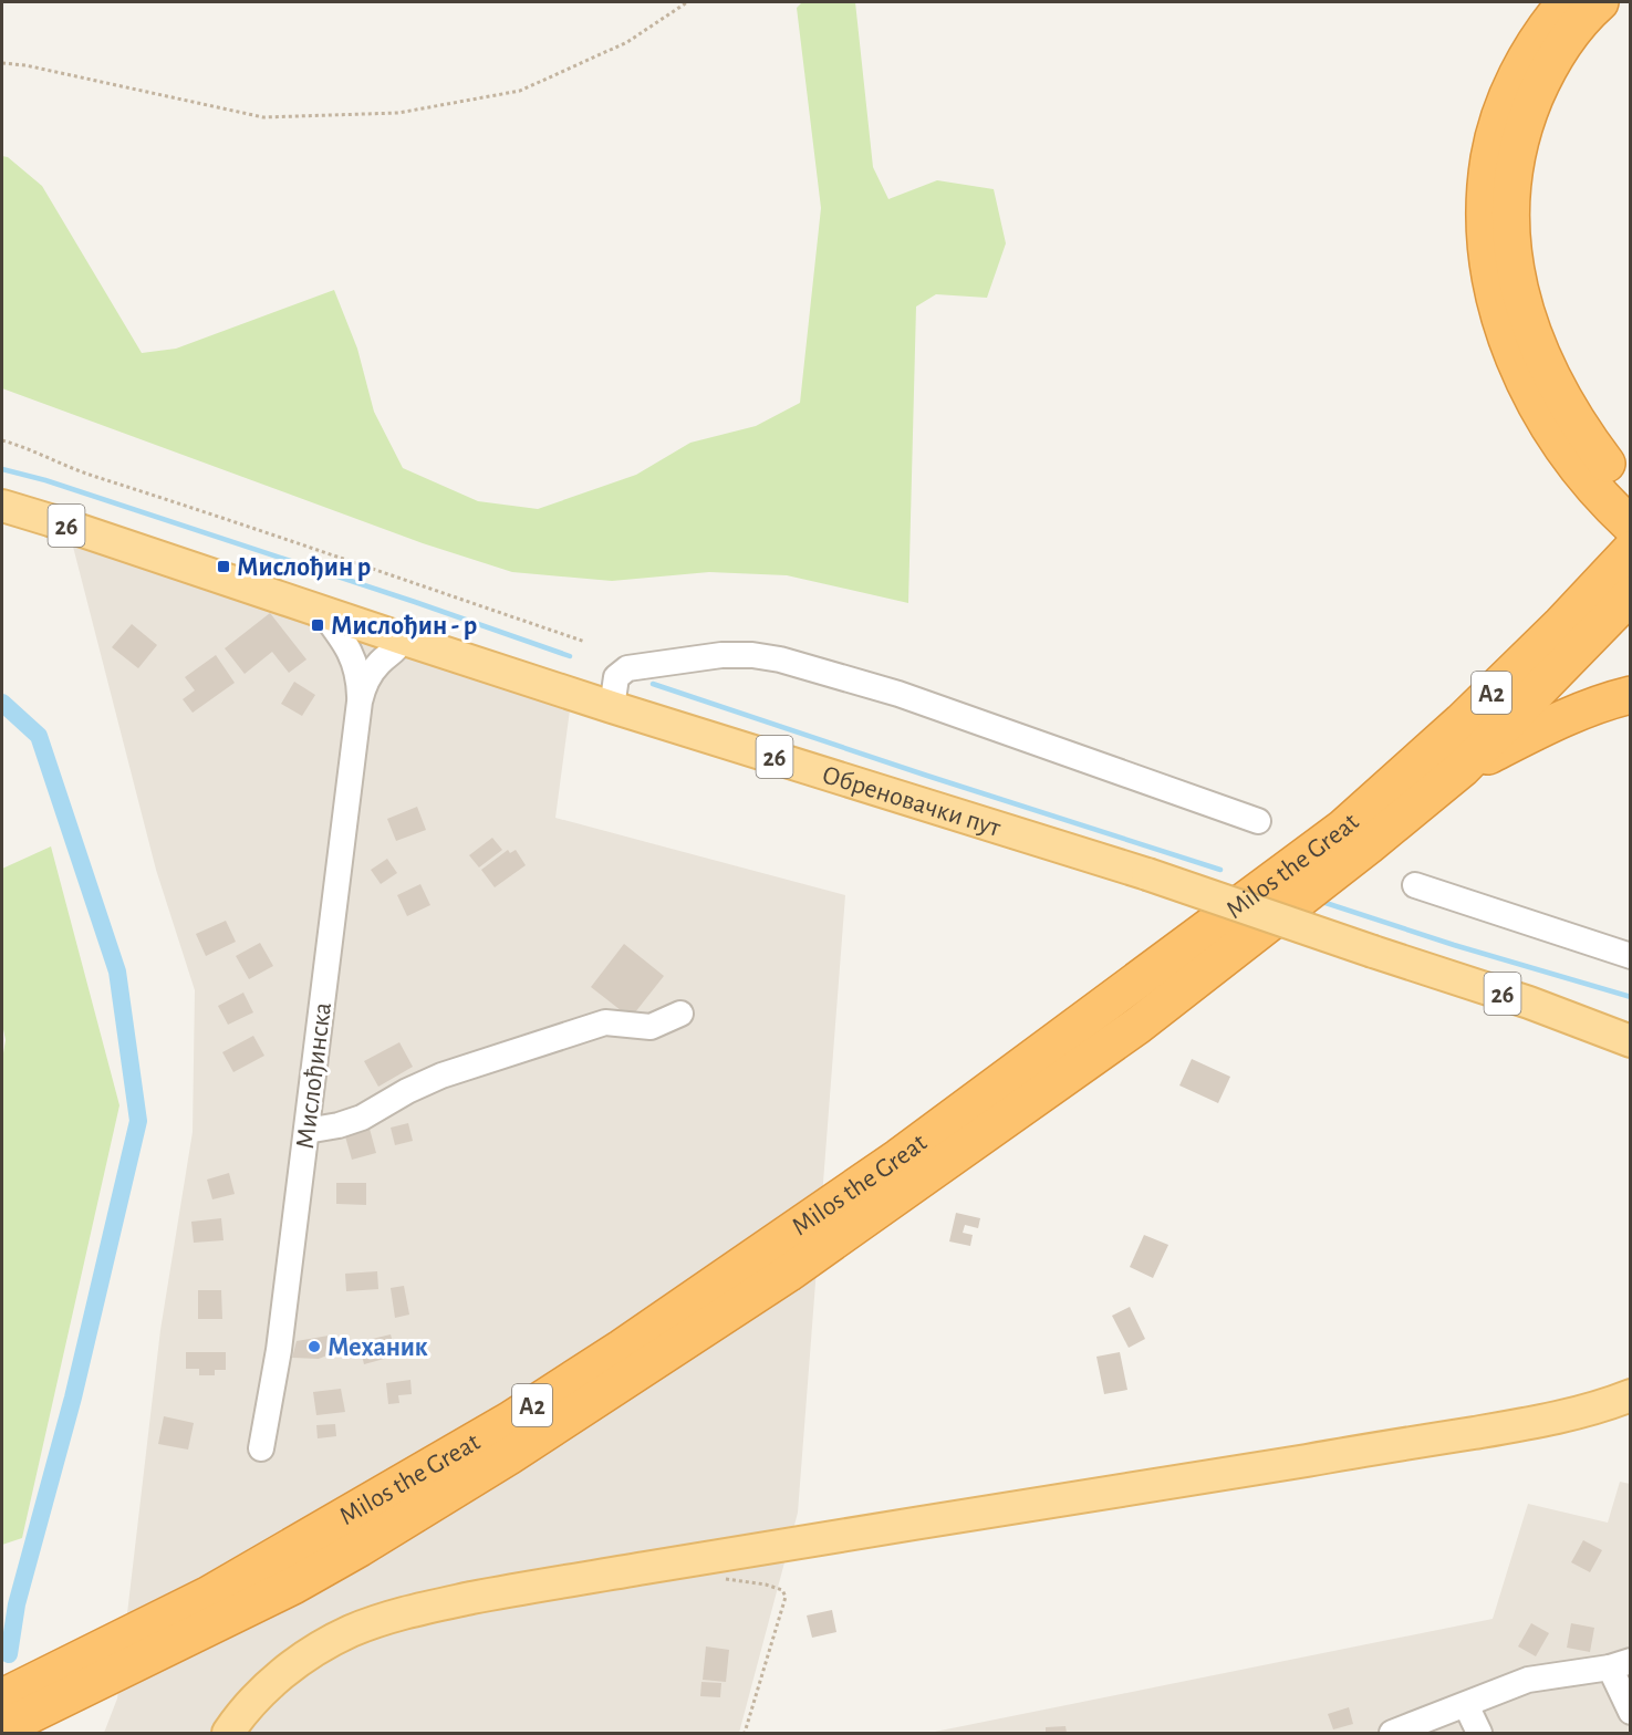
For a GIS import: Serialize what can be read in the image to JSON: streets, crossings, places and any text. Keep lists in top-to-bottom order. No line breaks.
{"streets":{"highway":["A2","Milos the Great"],"main road":["26","Обреновачки пут"],"street":["Мислођинска"]},"crossings":[["Обреновачки пут","Мислођинска"]],"places":{"transit":["Мислођин р","Мислођин - р"],"other":["Механик"]}}
